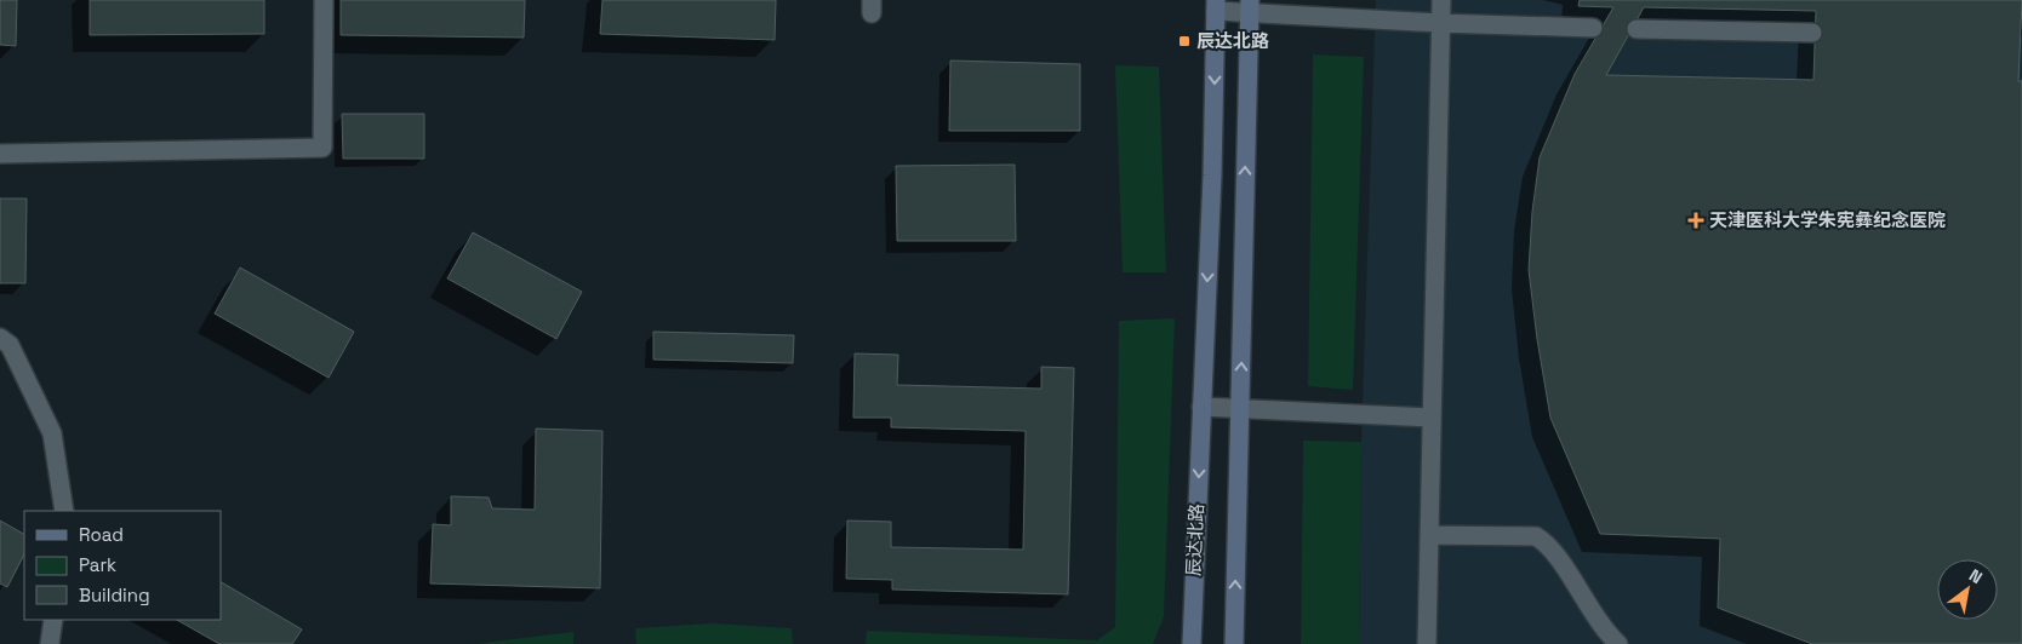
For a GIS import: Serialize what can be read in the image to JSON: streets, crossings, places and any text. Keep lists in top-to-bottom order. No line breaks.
{"streets":{"street":["辰达北路"]},"places":{"transit":["辰达北路"],"health":["天津医科大学朱宪彝纪念医院"]},"legend":["Road","Park","Building"],"north":"top right"}
